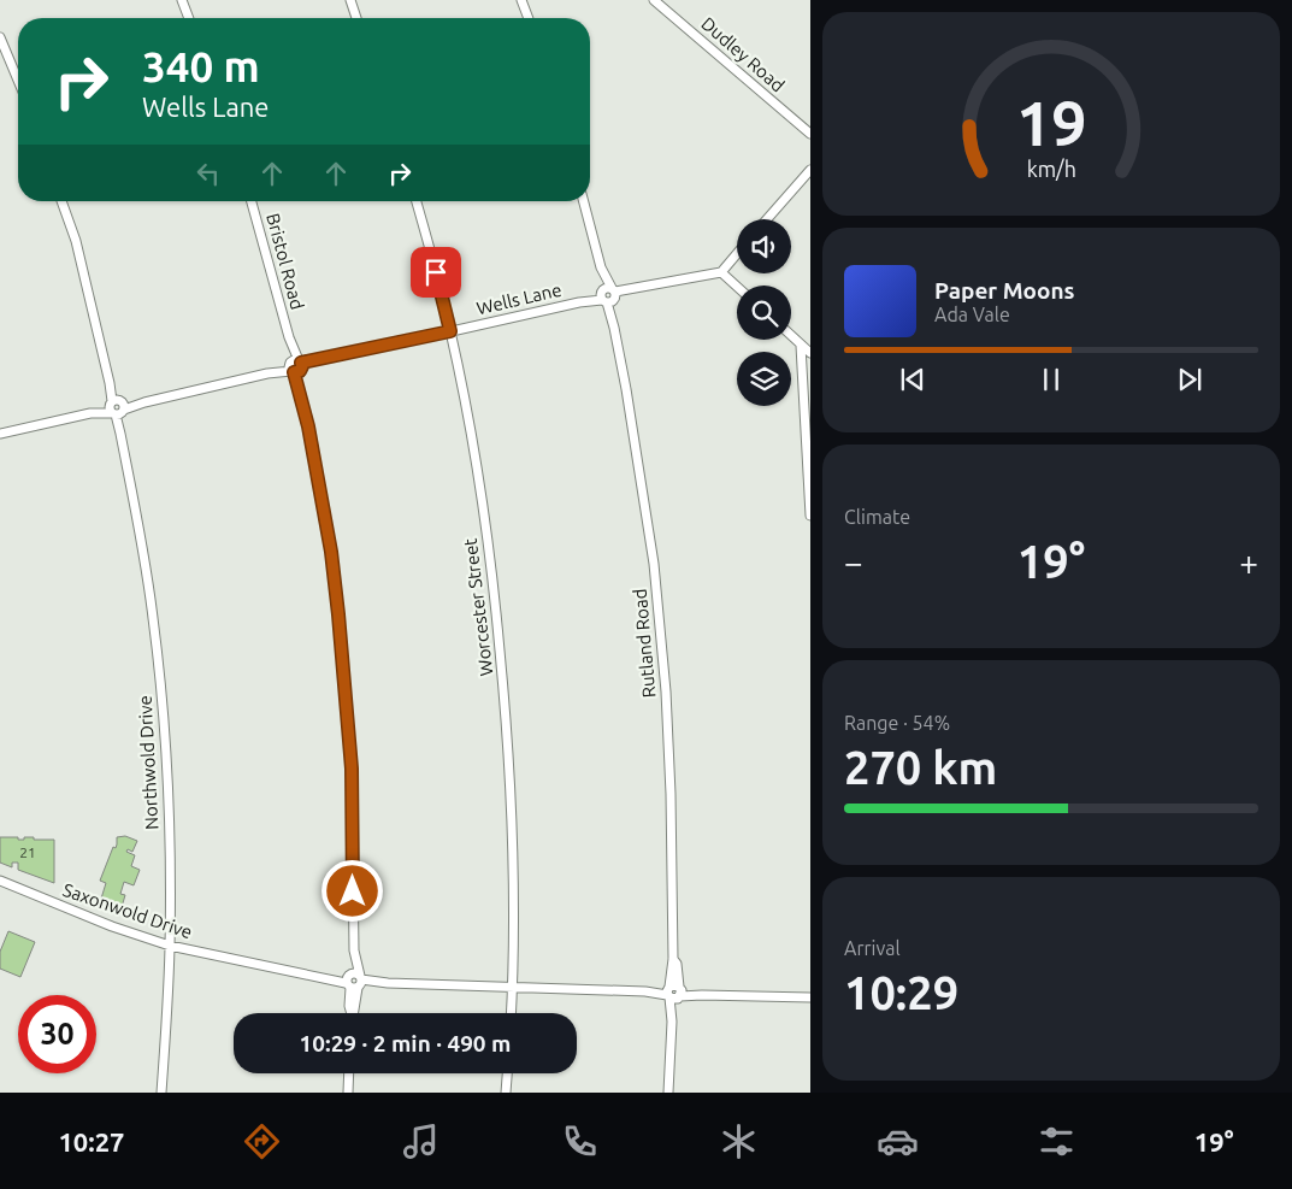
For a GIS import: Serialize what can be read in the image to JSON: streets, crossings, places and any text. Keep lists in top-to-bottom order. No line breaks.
{"streets":{"street":["Dudley Road","Bristol Road","Wells Lane","Worcester Street","Rutland Road","Northwold Drive","Saxonwold Drive"]},"crossings":[["Bristol Road","Wells Lane"],["Bristol Road","Saxonwold Drive"],["Wells Lane","Worcester Street"],["Wells Lane","Rutland Road"],["Wells Lane","Northwold Drive"],["Worcester Street","Saxonwold Drive"],["Rutland Road","Saxonwold Drive"],["Northwold Drive","Saxonwold Drive"]],"house_numbers":["21"],"page":{"turn":["340 m","Wells Lane"],"song":["Paper Moons","Ada Vale"],"tile":["Climate",["Range · 54%","270 km"],["Arrival","10:29"]],"heat":["−","19°","+"],"limit":"30","trip":"10:29 · 2 min · 490 m","tabs":["10:27","19°"],"gauge":["19","km/h"]}}
